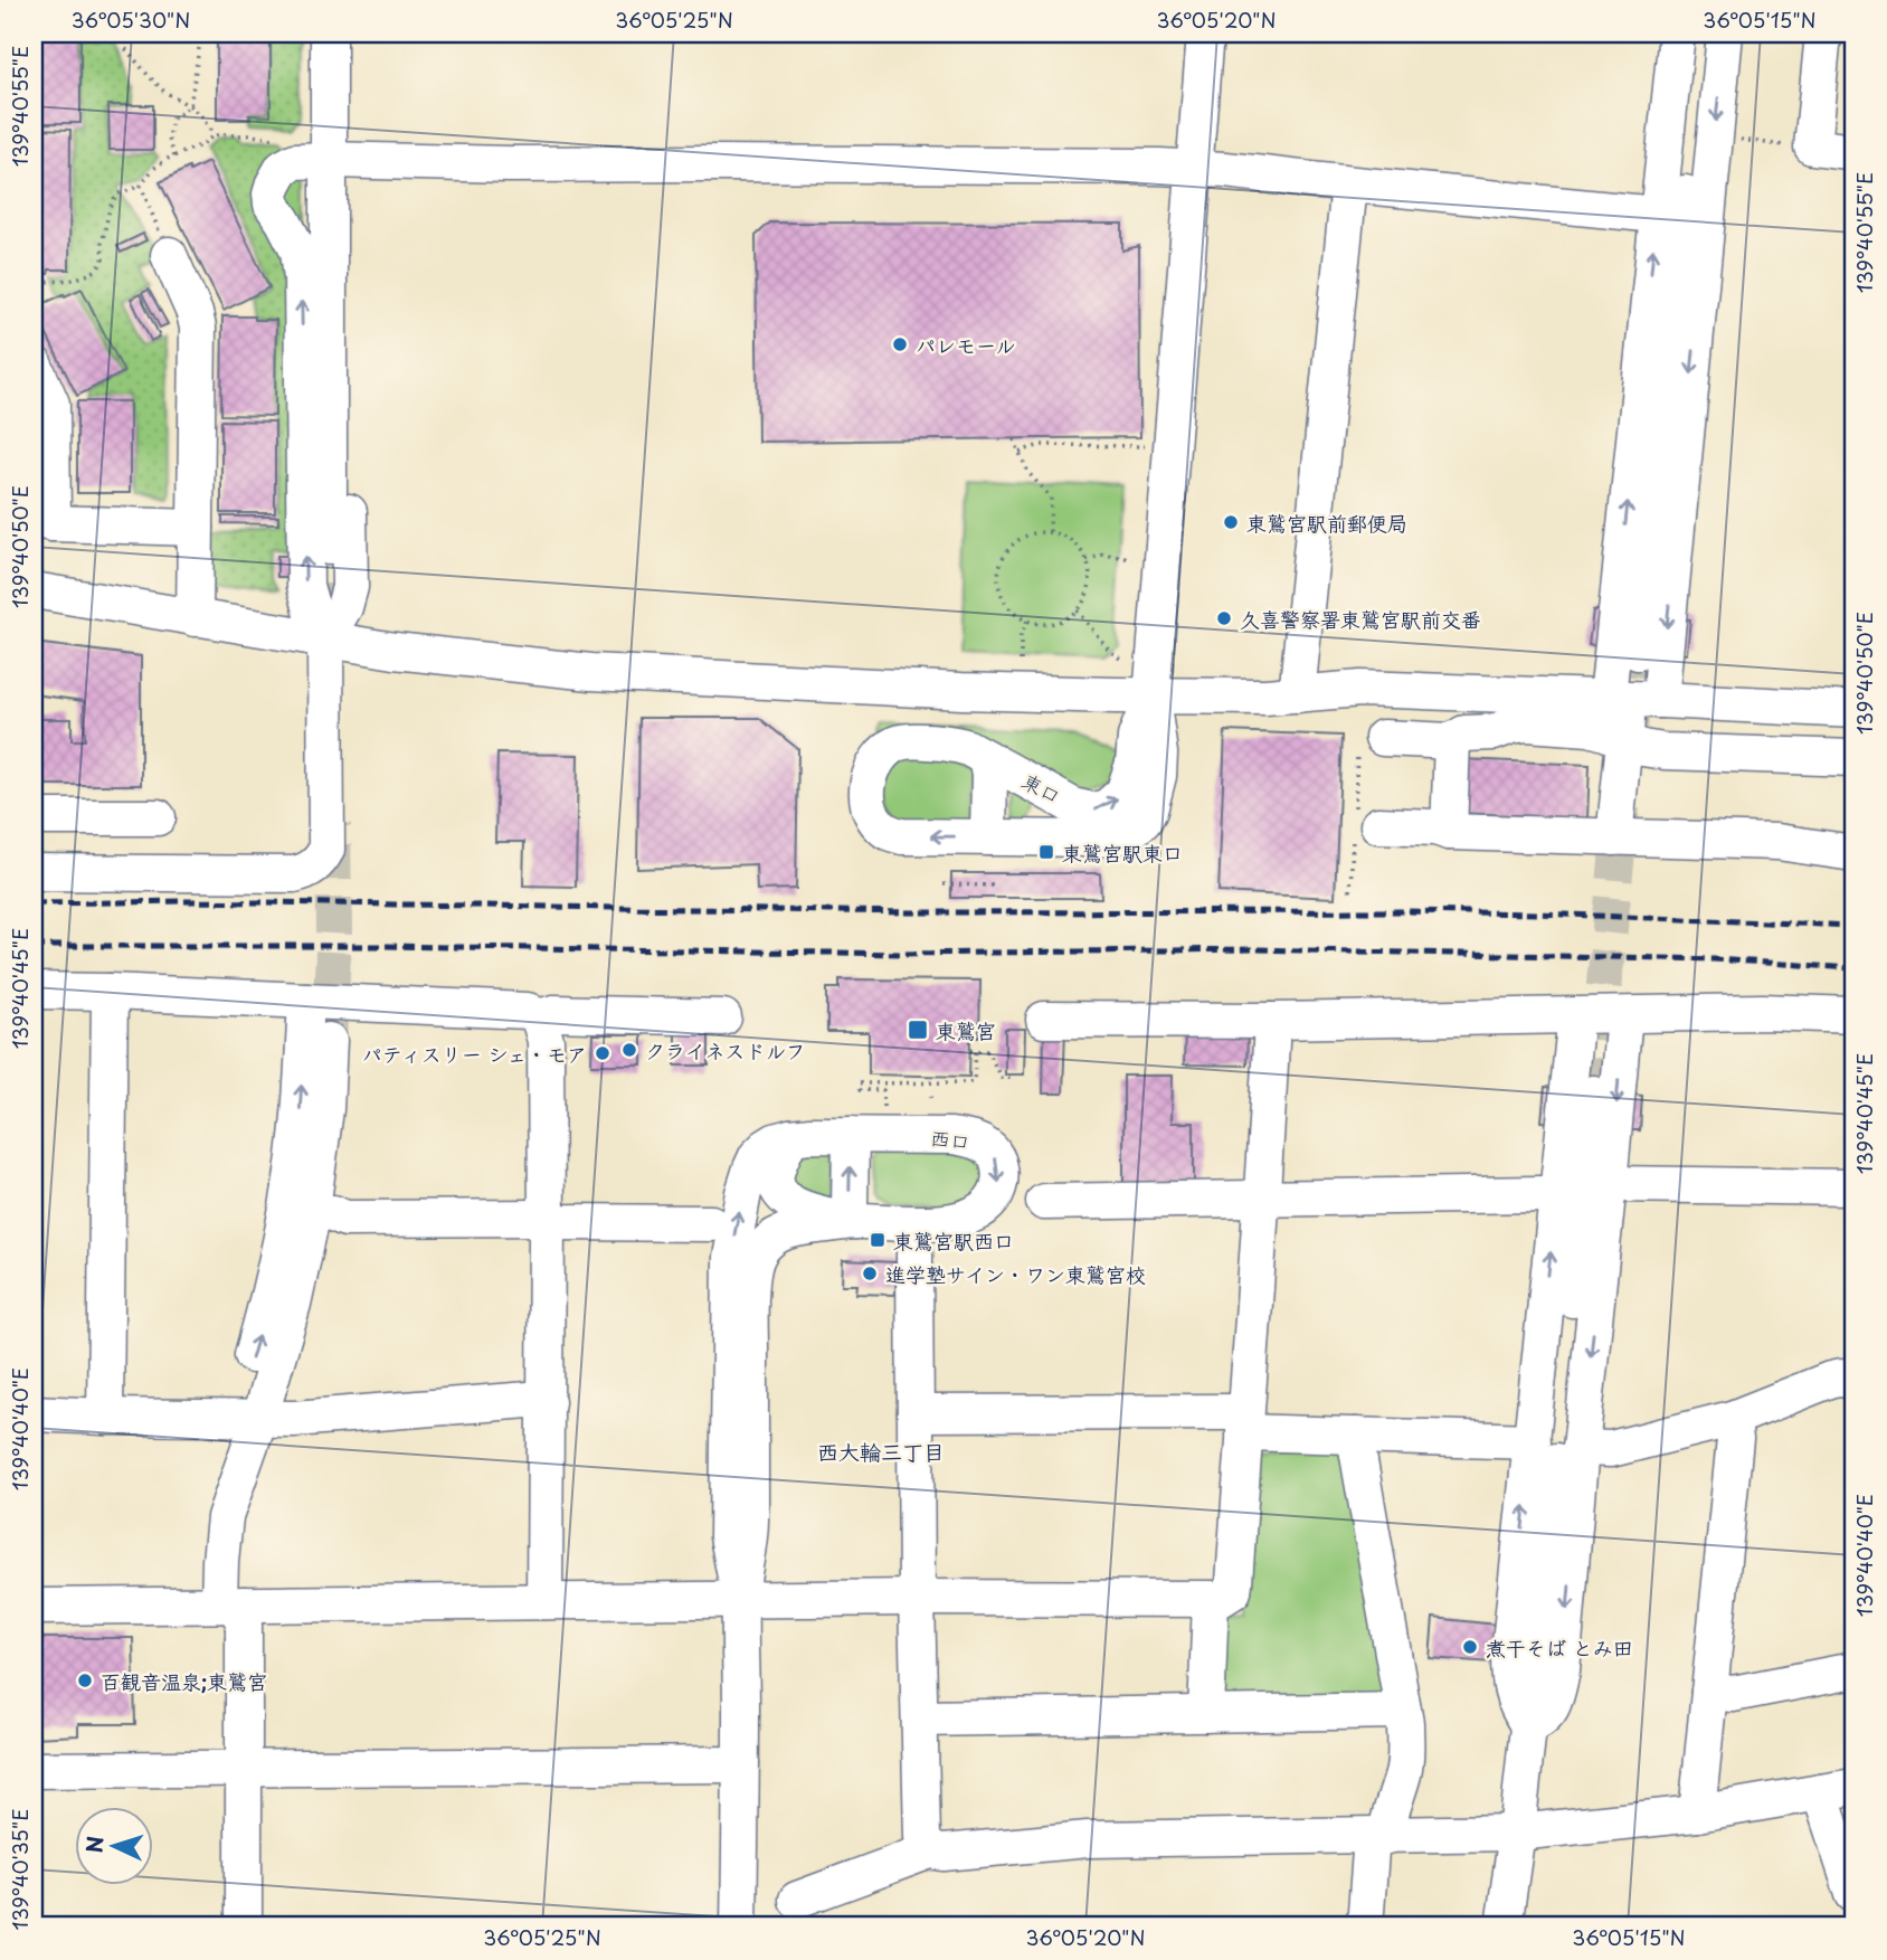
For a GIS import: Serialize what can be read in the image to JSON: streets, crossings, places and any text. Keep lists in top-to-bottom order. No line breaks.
{"streets":{"street":["東口","西口"]},"districts":["西大輪三丁目"],"places":{"other":["パレモール","東鷲宮駅前郵便局","久喜警察署東鷲宮駅前交番","クライネスドルフ","パティスリー シェ・モア","進学塾サイン・ワン東鷲宮校","煮干そば とみ田","百観音温泉;東鷲宮"],"transit":["東鷲宮駅東口","東鷲宮","東鷲宮駅西口"]},"north":"left","coordinates":["36°05'30\"N","36°05'25\"N","36°05'20\"N","36°05'15\"N","139°40'55\"E","139°40'50\"E","139°40'45\"E","139°40'40\"E","139°40'35\"E"]}
